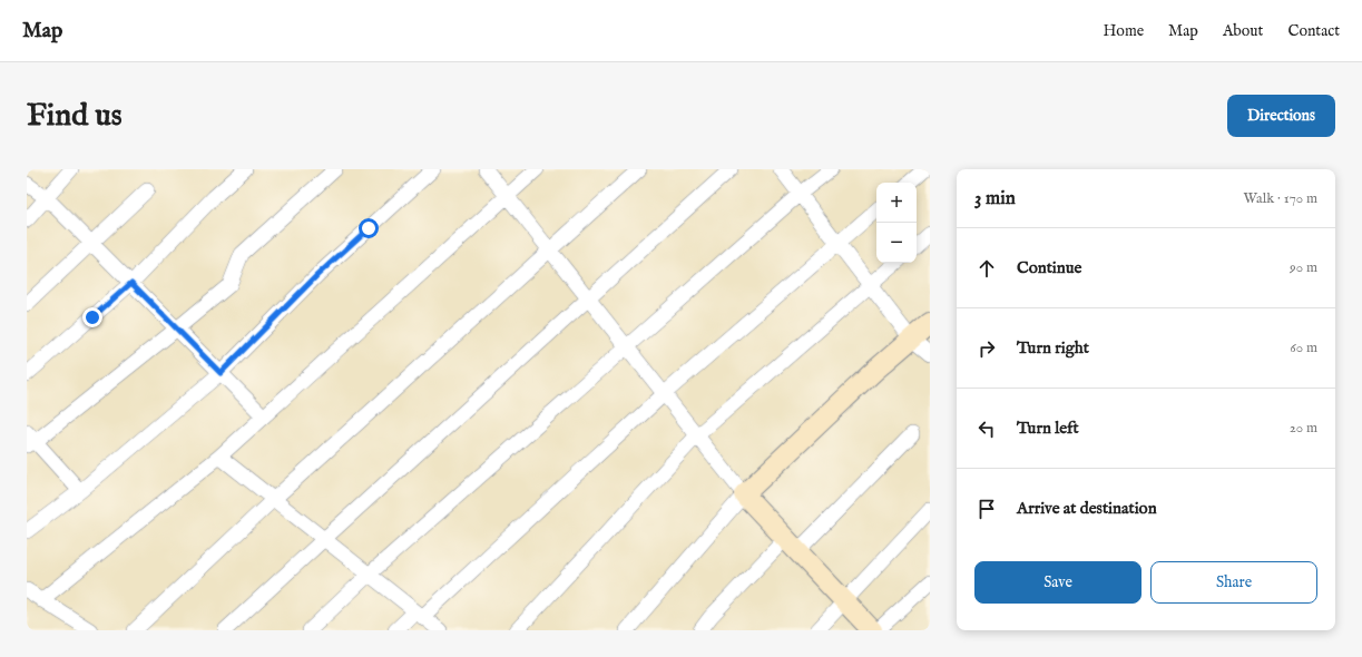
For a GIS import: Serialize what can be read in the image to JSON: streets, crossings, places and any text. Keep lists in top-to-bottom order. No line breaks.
{"page":{"header":"Map","nav":["Home","Map","About","Contact"],"buttons":["Directions",["Save","Share"]],"title":"Find us","heading":["3 min","Walk · 170 m"],"map_buttons":["+","−"],"list":[["Continue","90 m"],["Turn right","60 m"],["Turn left","20 m"],"Arrive at destination"]}}
